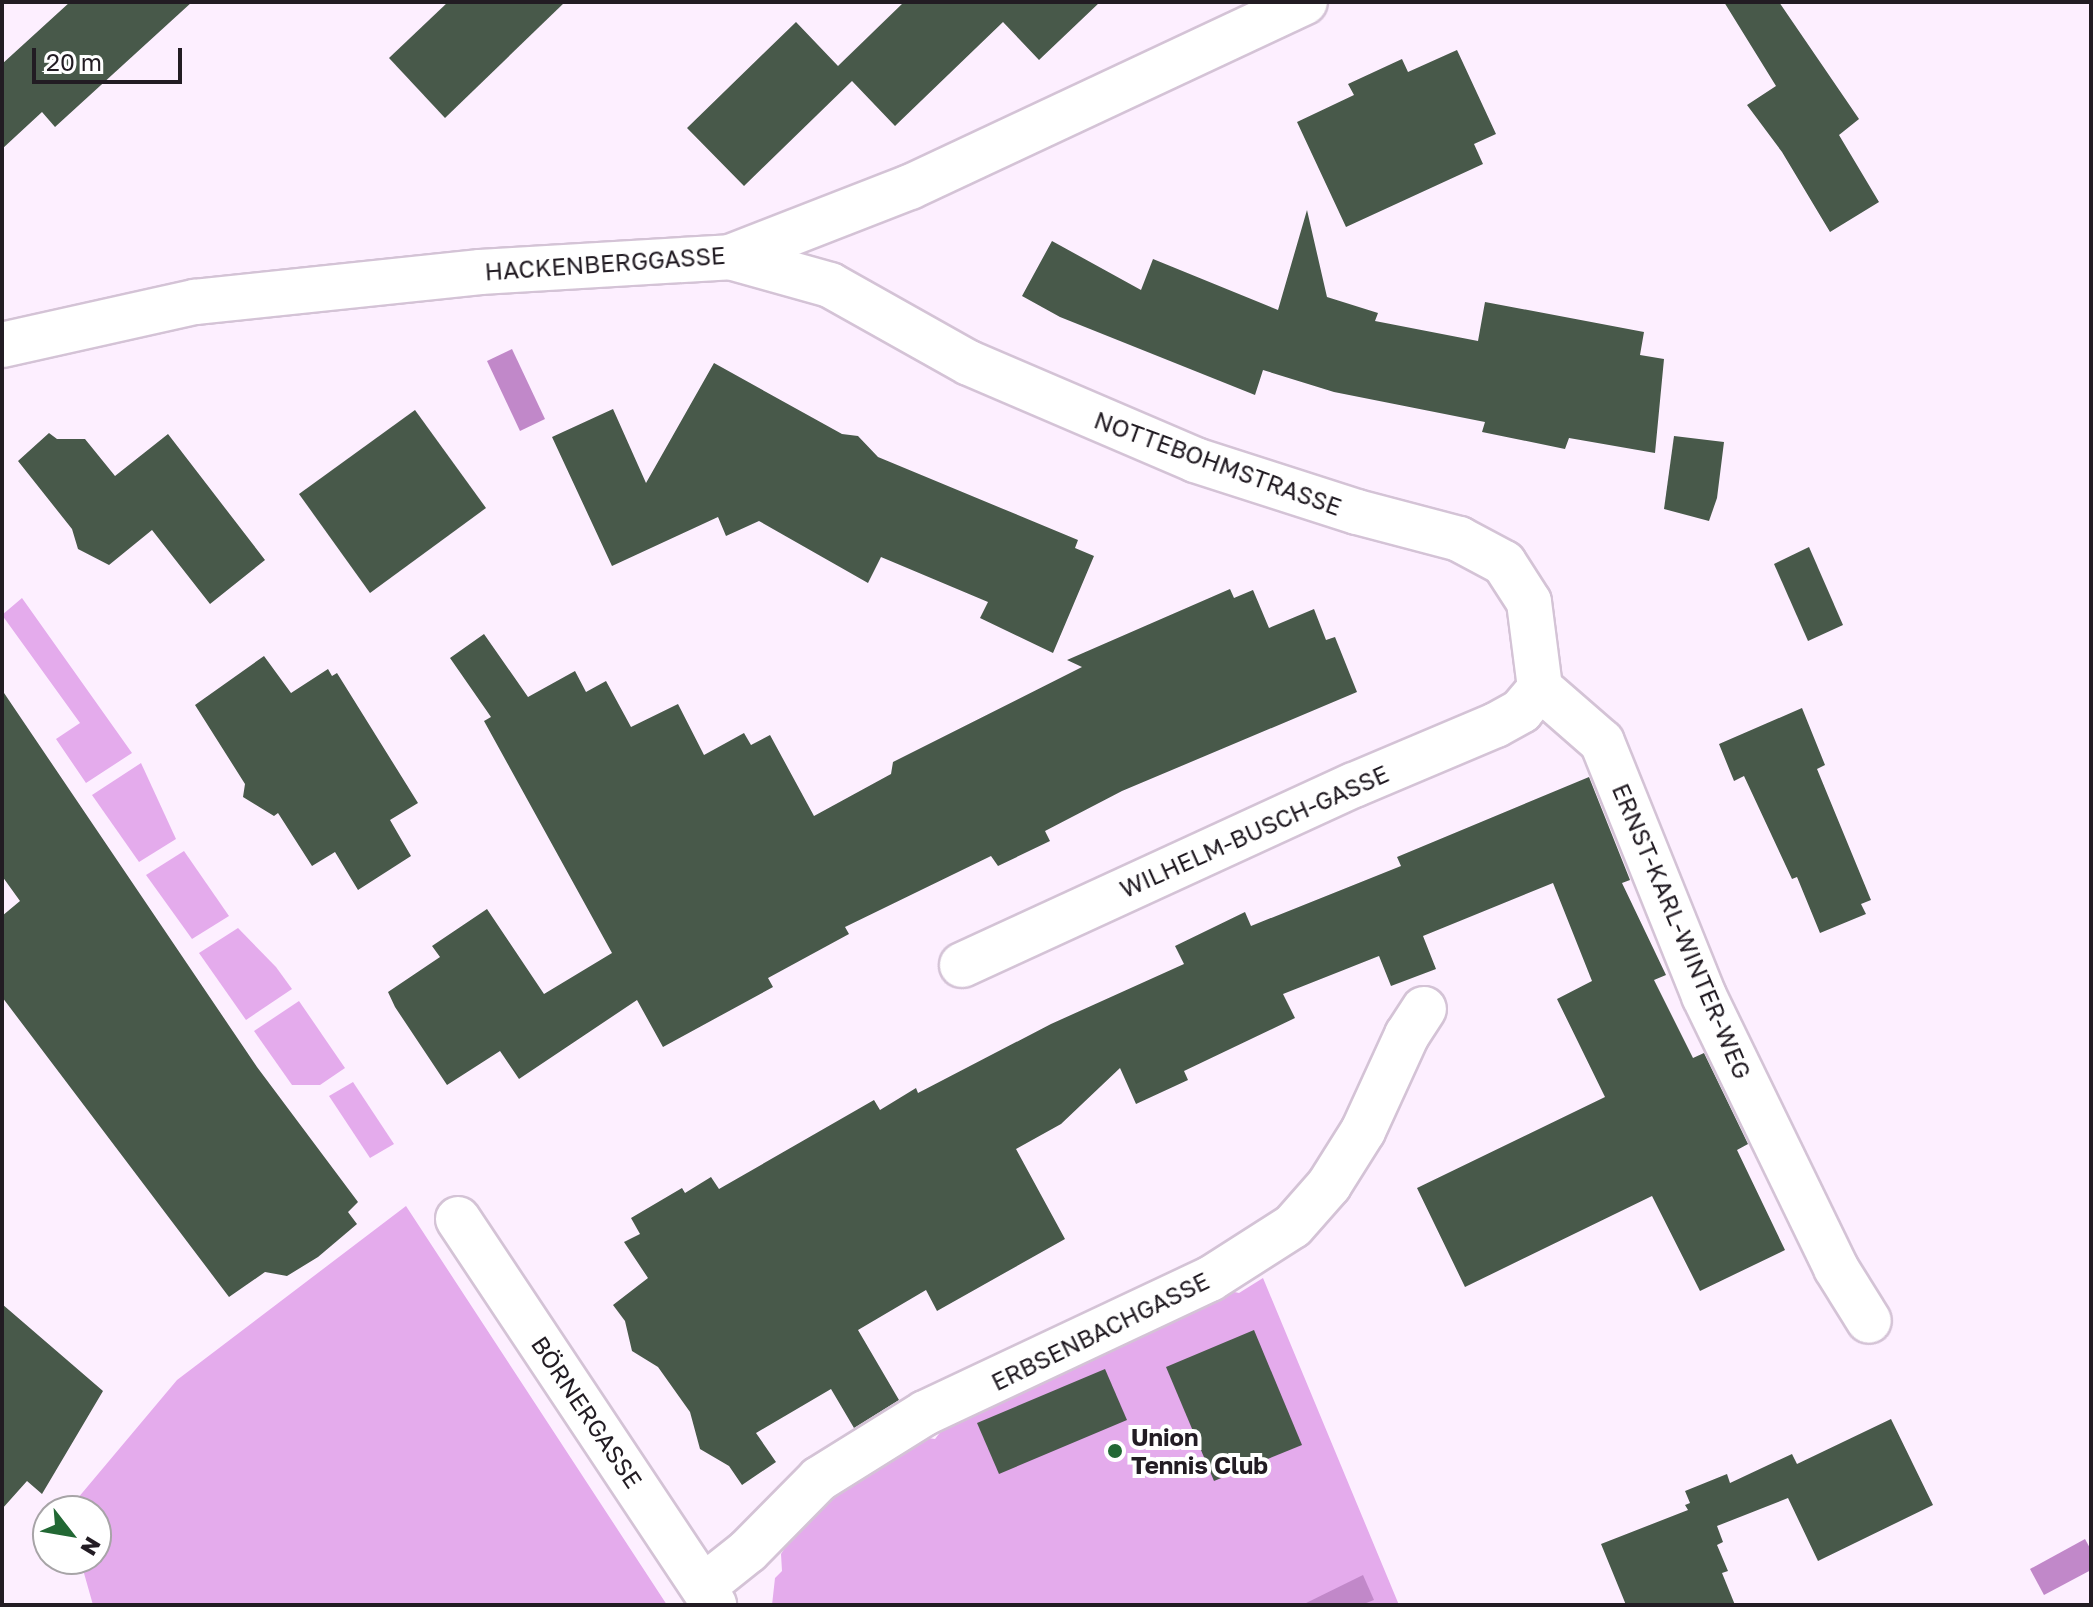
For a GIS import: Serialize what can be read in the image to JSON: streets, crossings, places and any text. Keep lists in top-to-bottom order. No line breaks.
{"streets":{"street":["HACKENBERGGASSE","NOTTEBOHMSTRASSE","WILHELM-BUSCH-GASSE","ERNST-KARL-WINTER-WEG","ERBSENBACHGASSE","BÖRNERGASSE"]},"crossings":[["HACKENBERGGASSE","NOTTEBOHMSTRASSE"],["NOTTEBOHMSTRASSE","WILHELM-BUSCH-GASSE"],["NOTTEBOHMSTRASSE","ERNST-KARL-WINTER-WEG"],["WILHELM-BUSCH-GASSE","ERNST-KARL-WINTER-WEG"],["ERBSENBACHGASSE","BÖRNERGASSE"]],"places":["Union Tennis Club"],"scale_bar":"20 m","north":"bottom right"}
